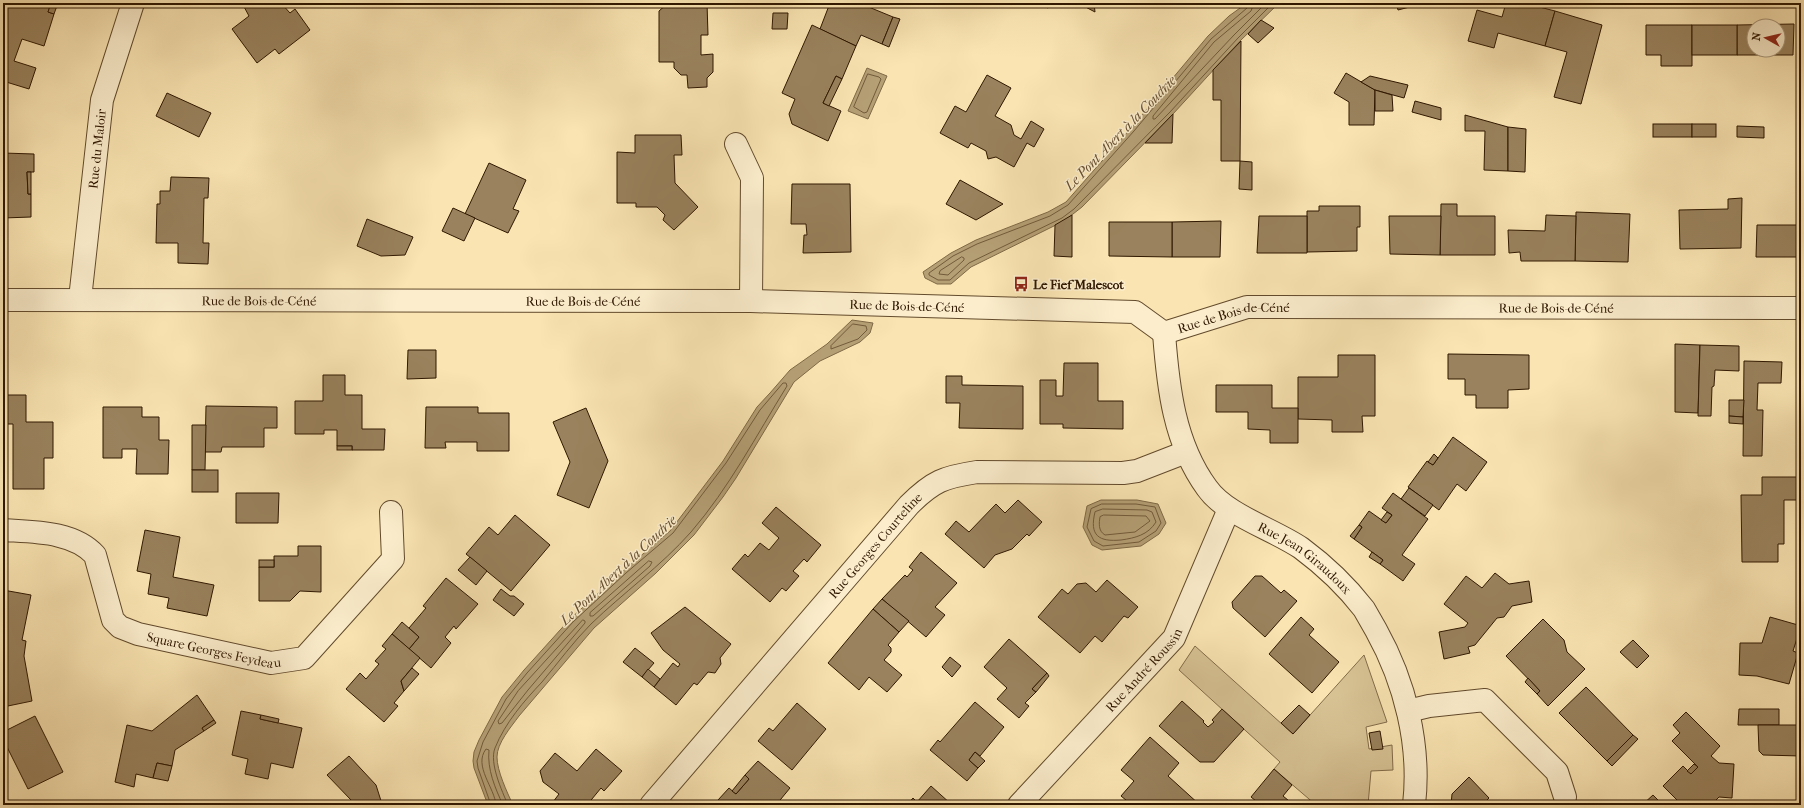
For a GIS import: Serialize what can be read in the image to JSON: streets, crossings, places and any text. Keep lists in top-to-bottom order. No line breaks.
{"streets":{"street":["Rue du Maloir","Rue de Bois-de-Céné","Rue Georges Courteline","Rue Jean Giraudoux","Square Georges Feydeau","Rue André Roussin"]},"crossings":[["Rue du Maloir","Rue de Bois-de-Céné"],["Rue de Bois-de-Céné","Rue Jean Giraudoux"],["Rue Georges Courteline","Rue Jean Giraudoux"],["Rue Jean Giraudoux","Rue André Roussin"]],"water":["Le Pont Abert à la Coudrie"],"places":{"bus stop":["Le Fief Malescot"]},"north":"left"}
